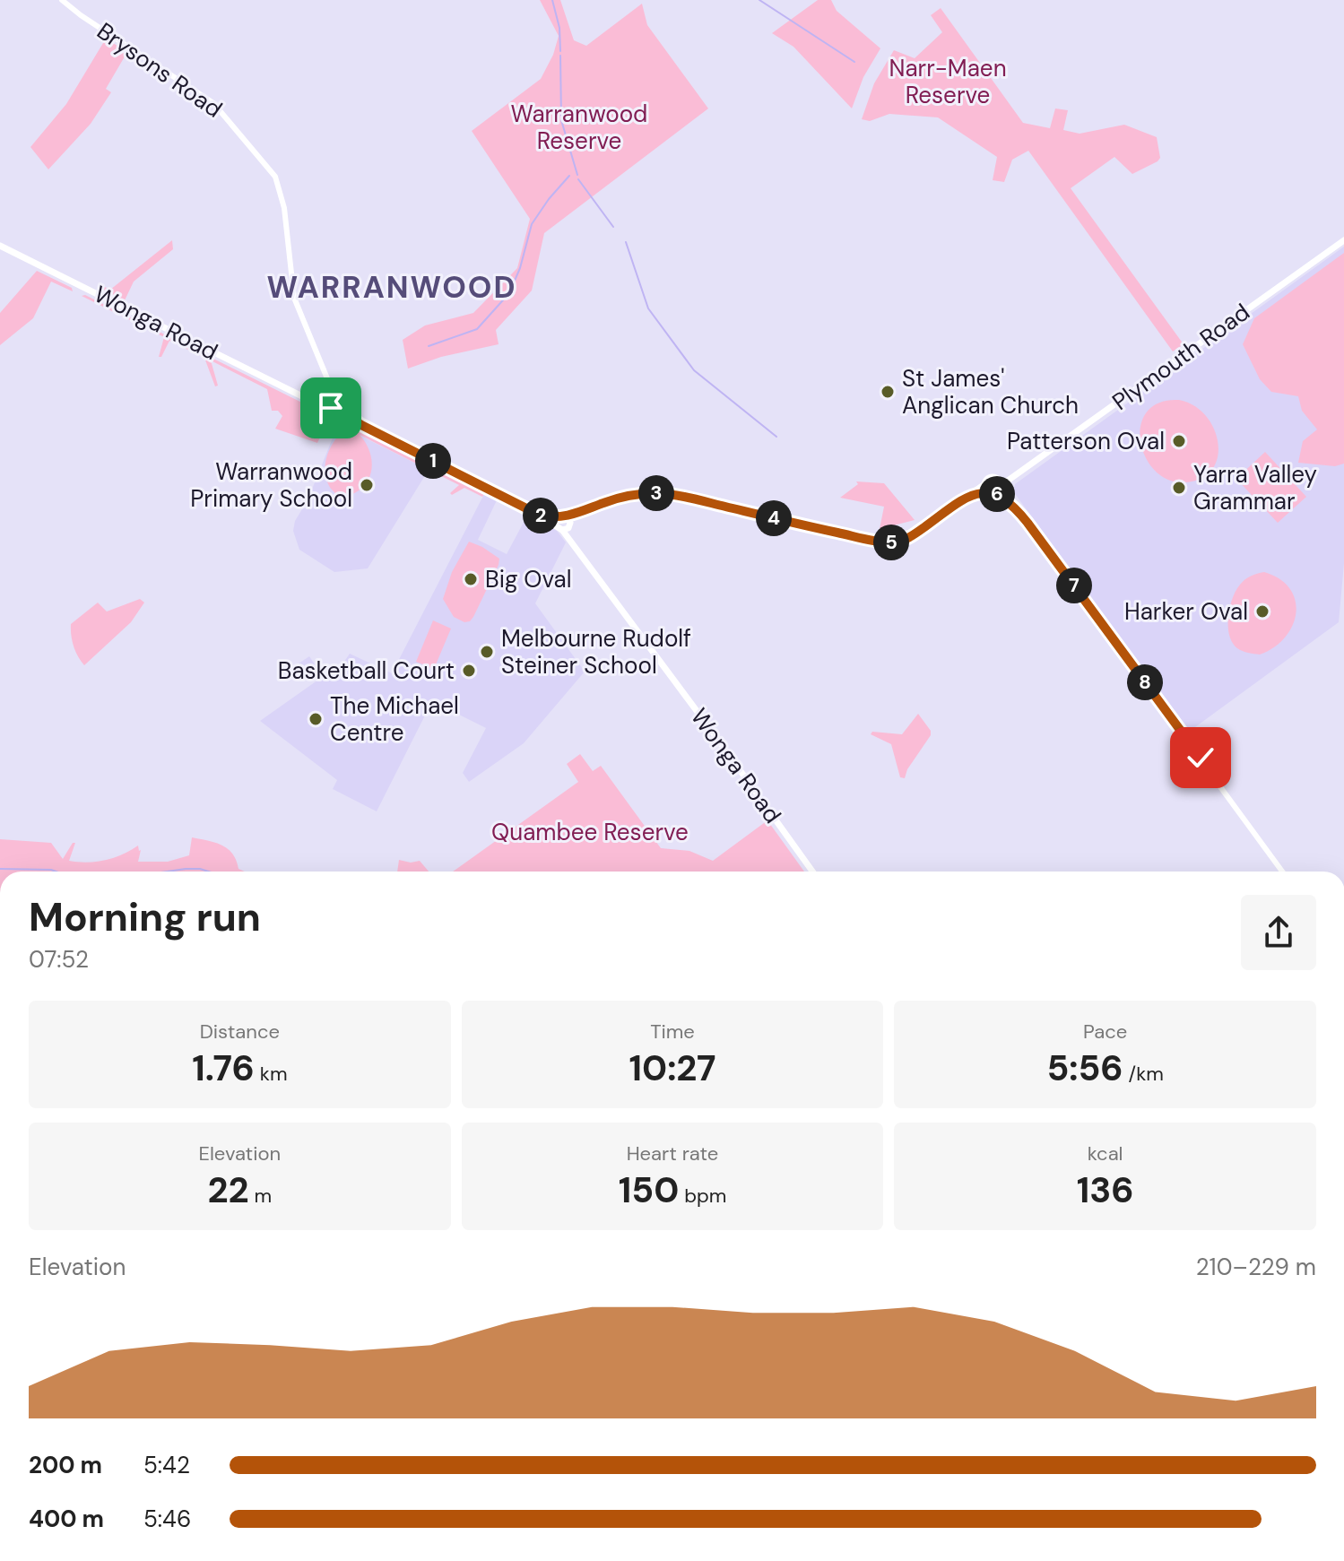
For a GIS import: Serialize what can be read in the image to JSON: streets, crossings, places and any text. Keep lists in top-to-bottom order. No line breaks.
{"streets":{"main road":["Wonga Road","Plymouth Road"],"street":["Brysons Road"]},"crossings":[["Brysons Road","Wonga Road"]],"districts":["WARRANWOOD"],"parks":["Narr-Maen Reserve","Warranwood Reserve","Quambee Reserve"],"places":["St James' Anglican Church","Patterson Oval","Warranwood Primary School","Yarra Valley Grammar","Big Oval","Harker Oval","Melbourne Rudolf Steiner School","Basketball Court","The Michael Centre"],"page":{"pins":["1","3","6","2","4","5","7","8"],"heading":["Morning run","07:52"],"stats":[["Distance","1.76 km"],["Time","10:27"],["Pace","5:56 /km"],["Elevation","22 m"],["Heart rate","150 bpm"],["kcal","136"]],"chart":["Elevation","210–229 m"],"list":[{"name":"200 m","note":"5:42"},{"name":"400 m","note":"5:46"}]}}
